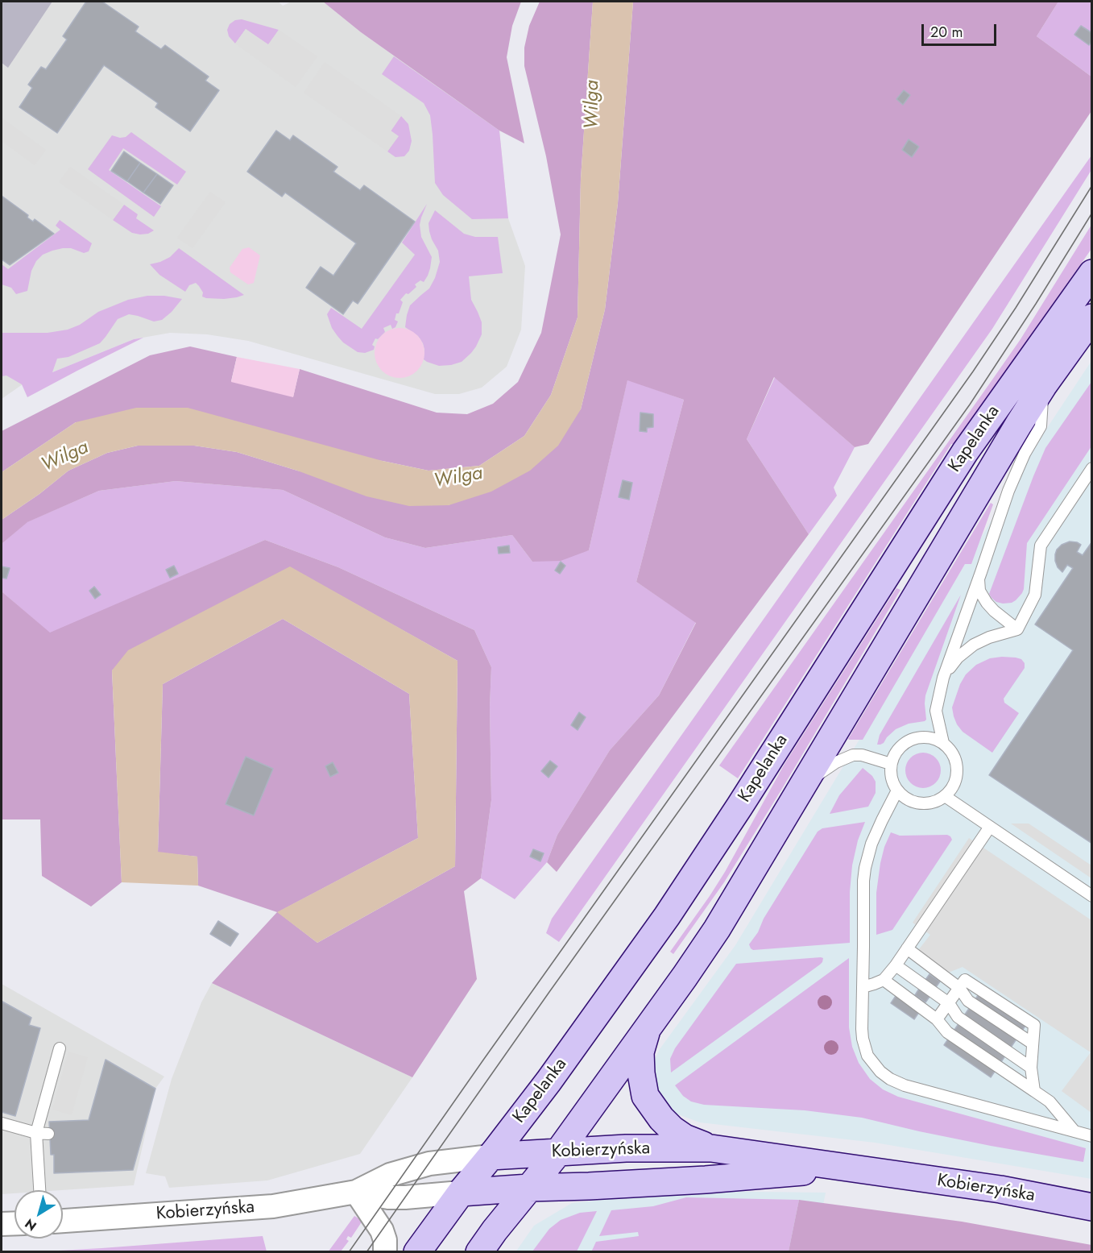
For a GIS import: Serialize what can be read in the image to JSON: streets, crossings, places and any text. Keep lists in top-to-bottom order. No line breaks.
{"streets":{"main road":["Kapelanka","Kobierzyńska"]},"crossings":[["Kapelanka","Kobierzyńska"]],"water":["Wilga"],"scale_bar":"20 m","north":"bottom left"}
